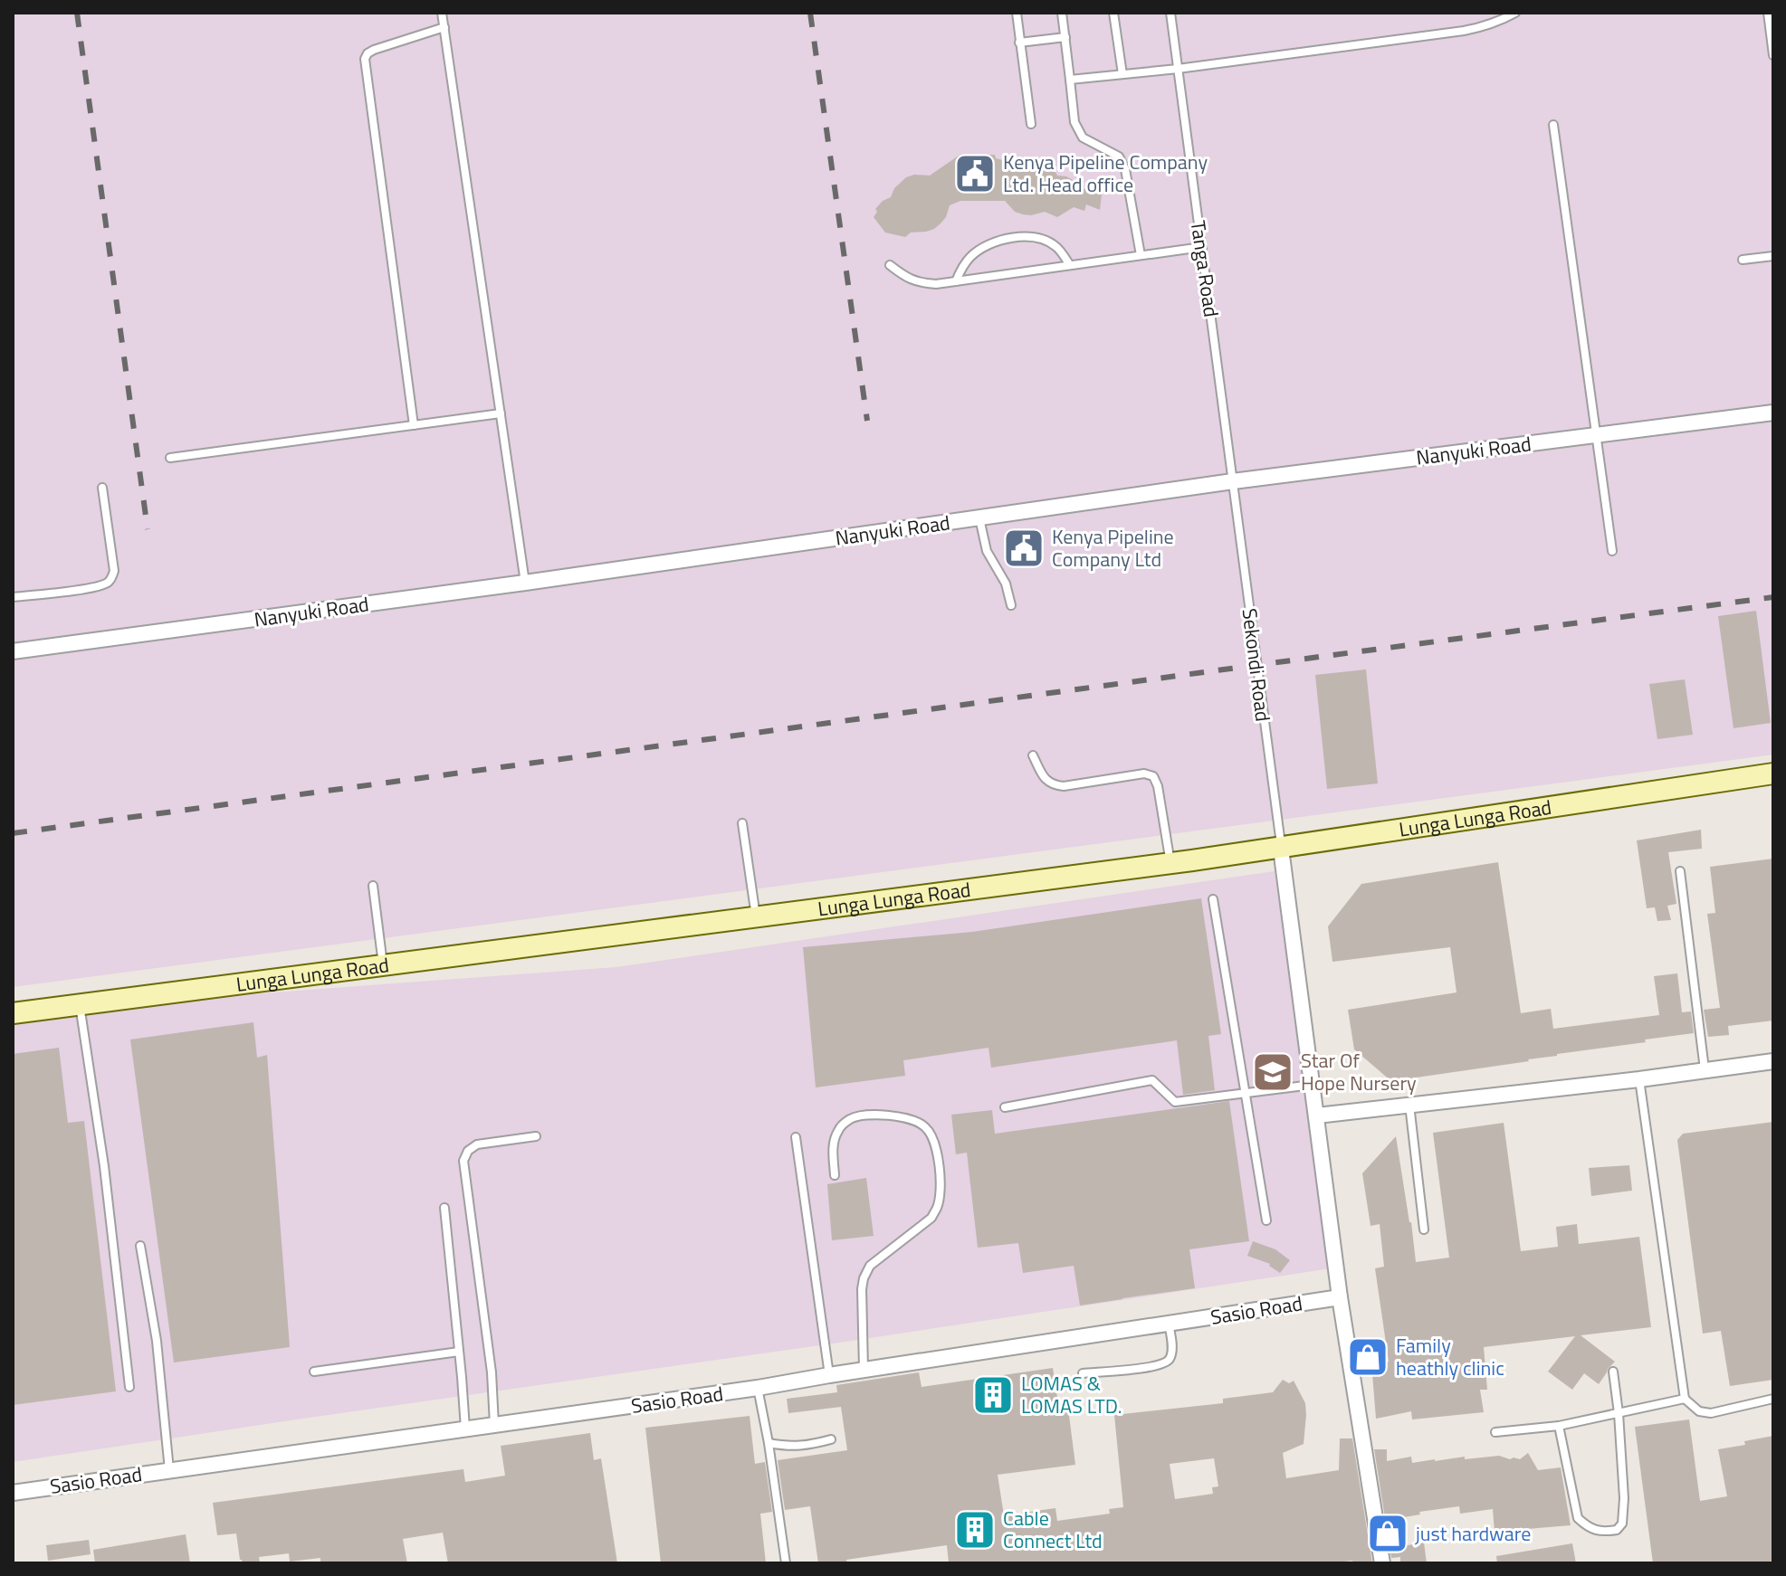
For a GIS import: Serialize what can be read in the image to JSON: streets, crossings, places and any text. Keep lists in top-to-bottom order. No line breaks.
{"streets":{"main road":["Lunga Lunga Road"],"street":["Nanyuki Road","Sasio Road"],"lane":["Tanga Road","Sekondi Road"]},"crossings":[["Tanga Road","Nanyuki Road"],["Tanga Road","Sekondi Road"],["Nanyuki Road","Sekondi Road"],["Sekondi Road","Lunga Lunga Road"]],"places":{"public building":["Kenya Pipeline Company Ltd. Head office","Kenya Pipeline Company Ltd"],"school or university":["Star Of Hope Nursery"],"shop":["Family heathly clinic","just hardware"],"building":["LOMAS & LOMAS LTD.","Cable Connect Ltd"]}}
